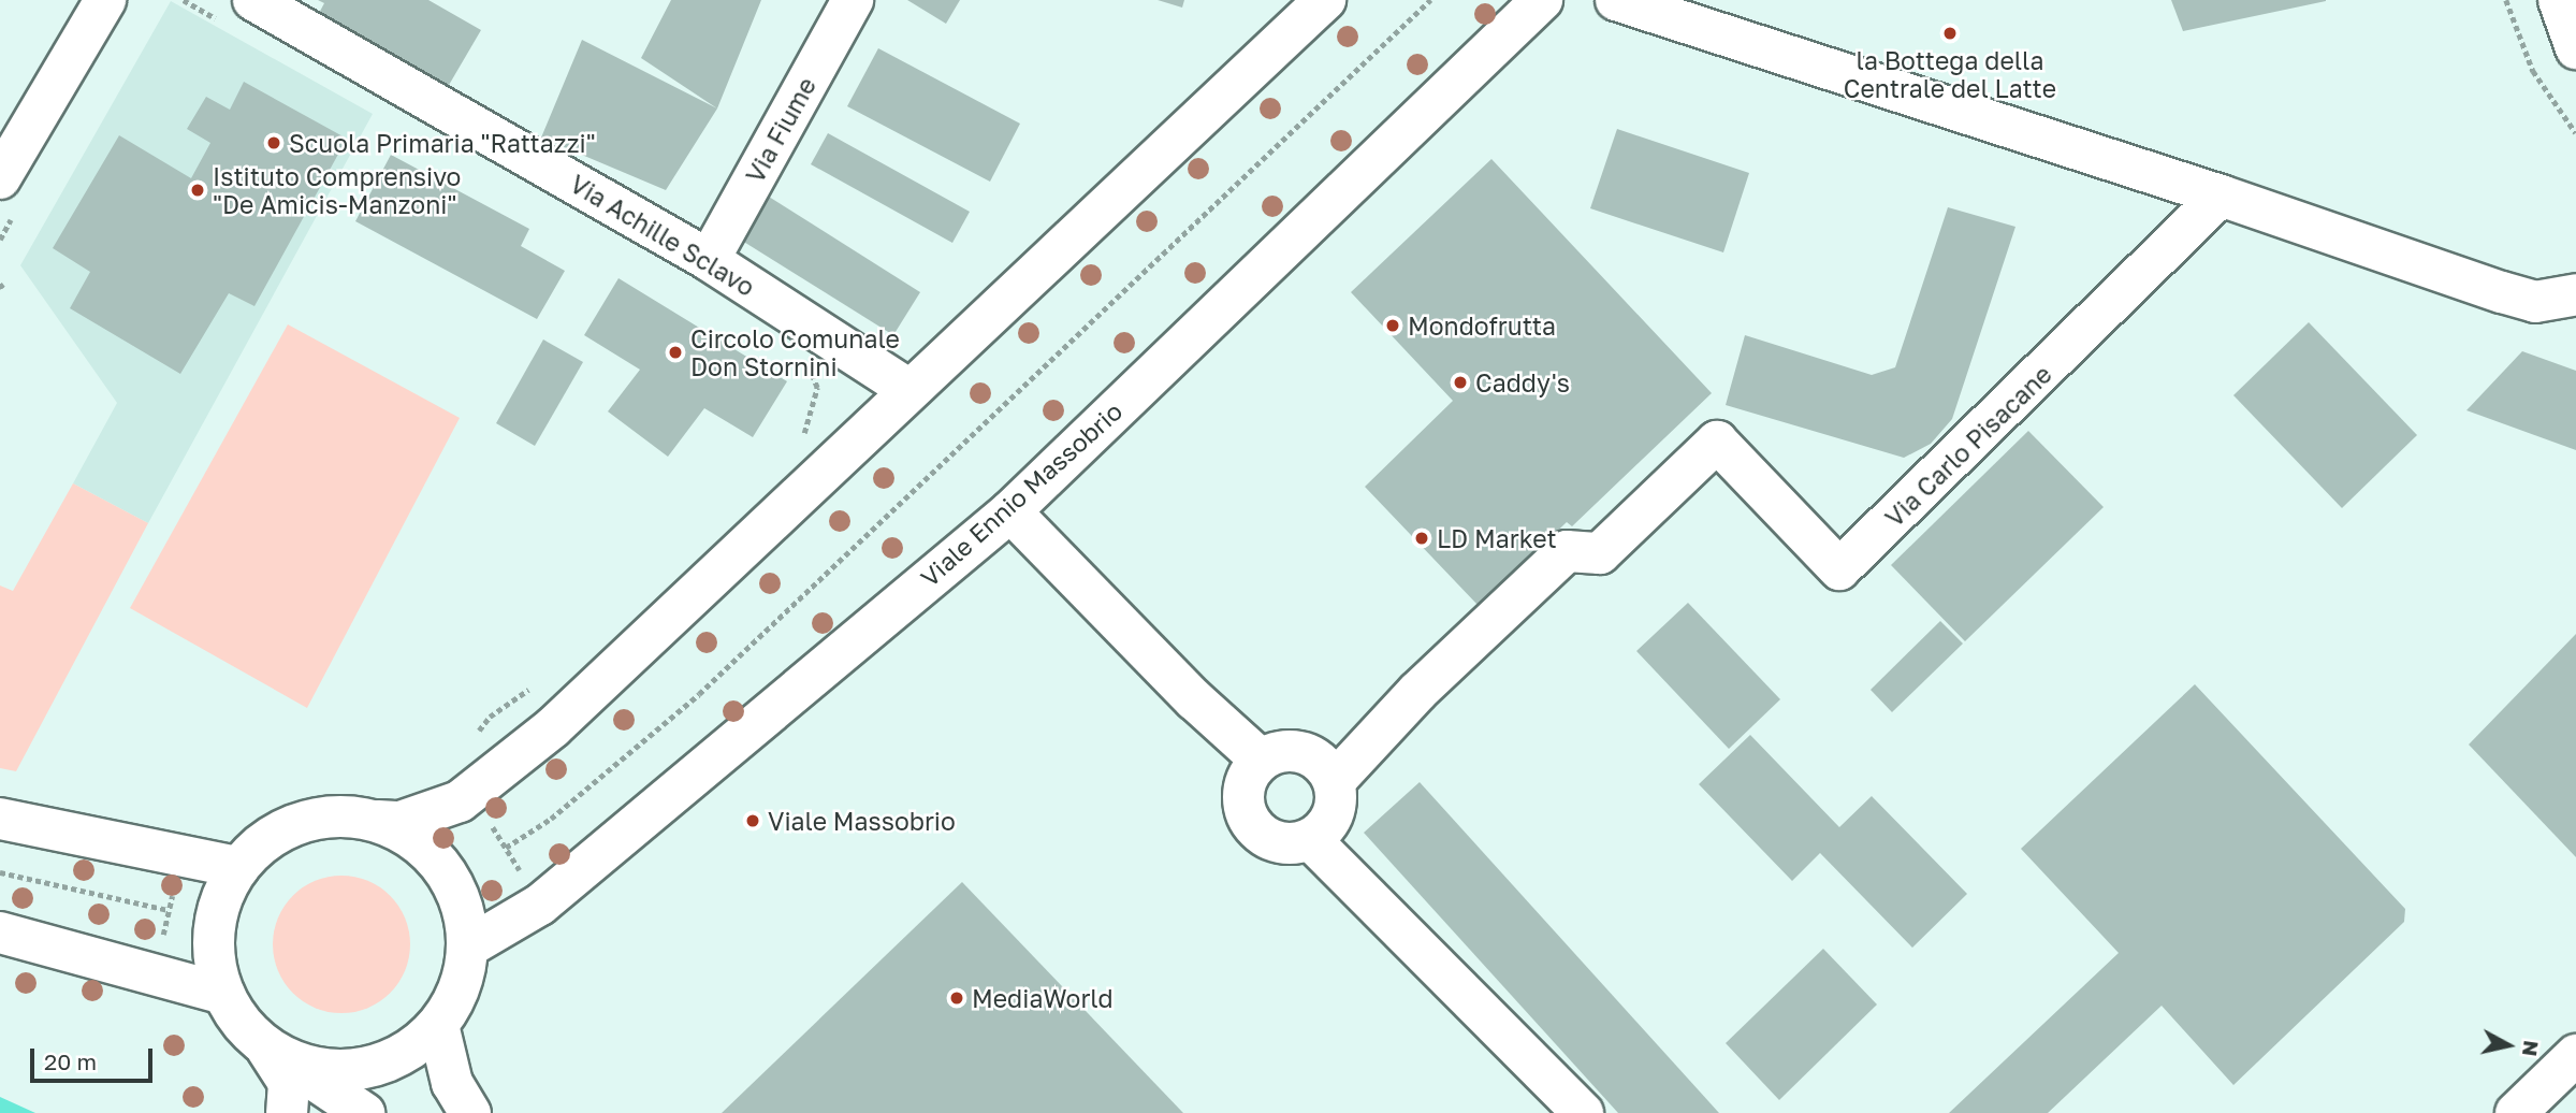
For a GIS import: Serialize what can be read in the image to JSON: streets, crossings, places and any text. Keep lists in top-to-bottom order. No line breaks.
{"streets":{"street":["Via Fiume","Via Achille Sclavo","Via Carlo Pisacane","Viale Ennio Massobrio"]},"crossings":[["Via Fiume","Via Achille Sclavo"]],"places":["la Bottega della Centrale del Latte","Scuola Primaria \"Rattazzi\"","Istituto Comprensivo \"De Amicis-Manzoni\"","Mondofrutta","Circolo Comunale Don Stornini","Caddy's","LD Market","Viale Massobrio","MediaWorld"],"scale_bar":"20 m","north":"right"}
